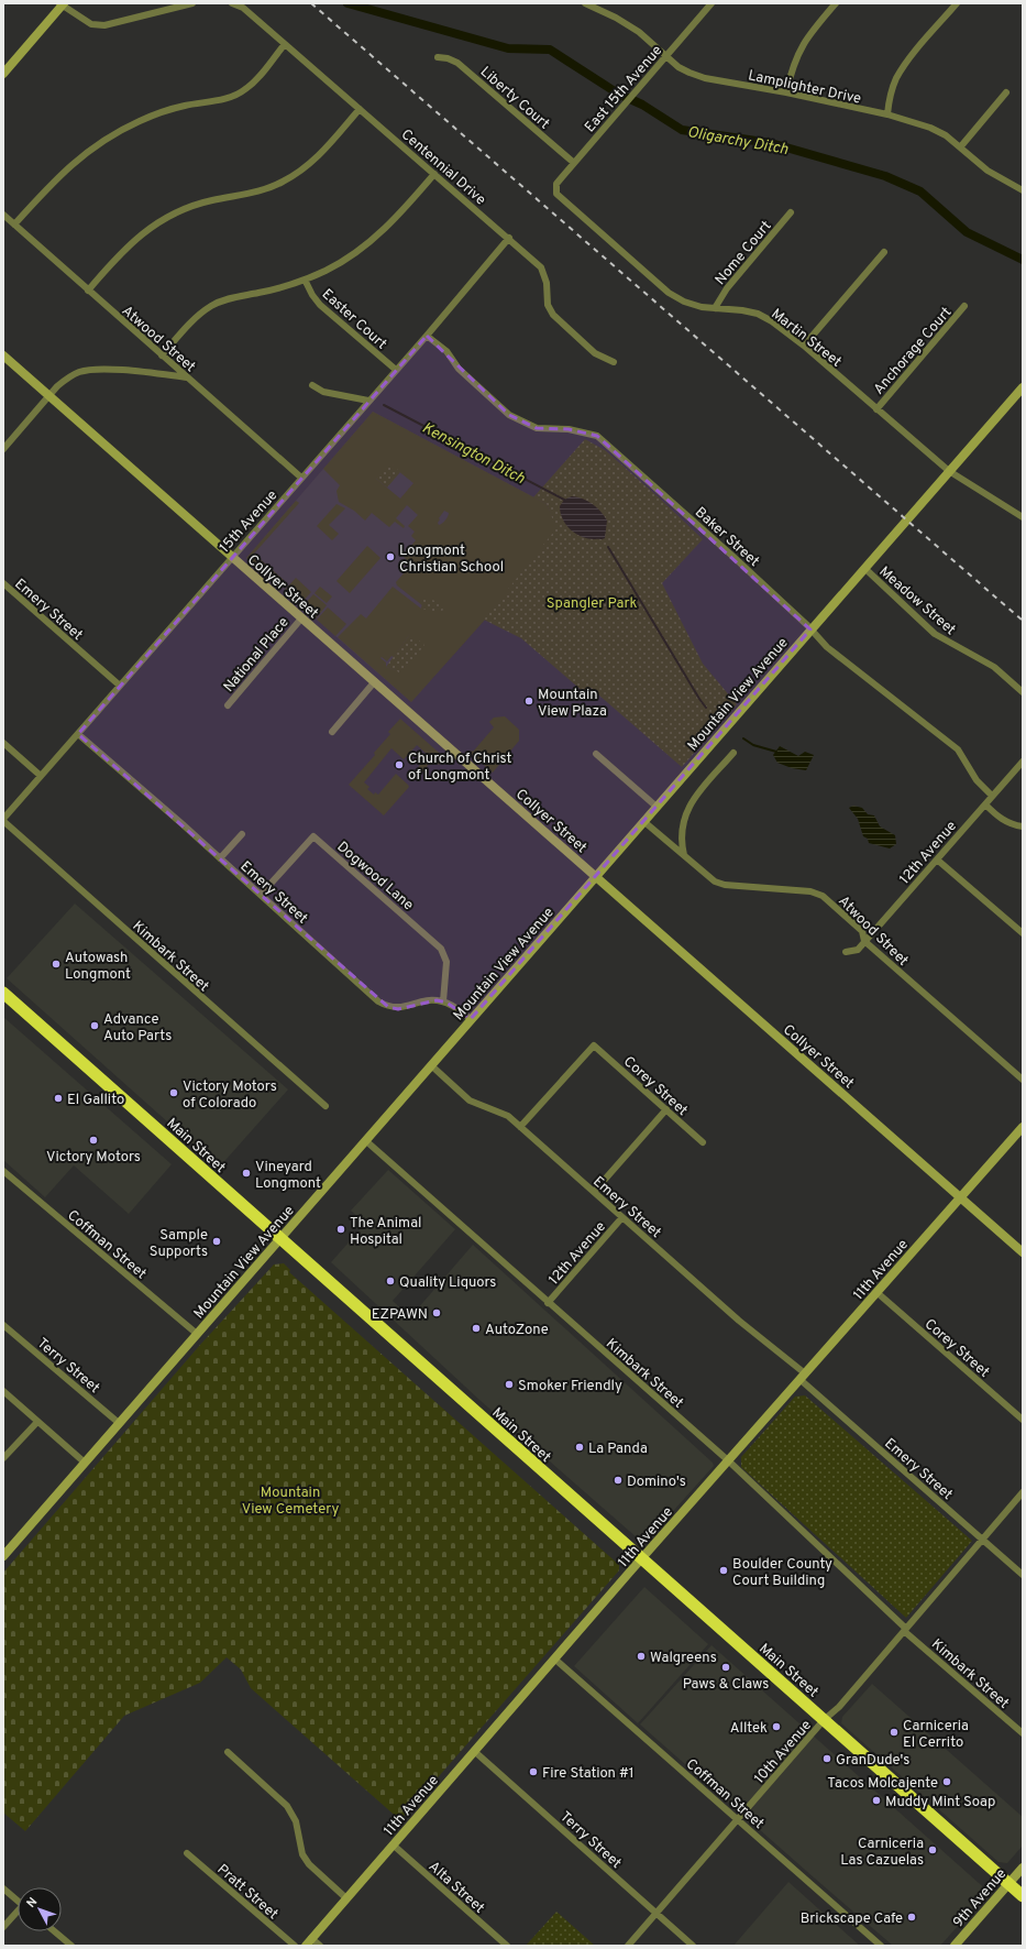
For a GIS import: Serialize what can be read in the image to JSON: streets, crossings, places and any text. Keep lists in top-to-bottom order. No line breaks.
{"streets":{"highway":["Main Street"],"street":["Lamplighter Drive","East 15th Avenue","Liberty Court","Centennial Drive","Nome Court","Easter Court","Martin Street","Atwood Street","Anchorage Court","15th Avenue","Baker Street","Collyer Street","Meadow Street","Emery Street","National Place","Mountain View Avenue","12th Avenue","Dogwood Lane","Kimbark Street","Corey Street","Coffman Street","11th Avenue","Terry Street","10th Avenue","Alta Street","Pratt Street","9th Avenue"]},"crossings":[["Lamplighter Drive","East 15th Avenue"],["East 15th Avenue","Liberty Court"],["East 15th Avenue","Martin Street"],["Centennial Drive","15th Avenue"],["Nome Court","Martin Street"],["Easter Court","15th Avenue"],["Martin Street","Anchorage Court"],["Martin Street","Mountain View Avenue"],["Atwood Street","15th Avenue"],["Atwood Street","Mountain View Avenue"],["Atwood Street","12th Avenue"],["15th Avenue","Baker Street"],["15th Avenue","Collyer Street"],["15th Avenue","Emery Street"],["15th Avenue","Kimbark Street"],["Baker Street","Mountain View Avenue"],["Baker Street","12th Avenue"],["Collyer Street","National Place"],["Collyer Street","Mountain View Avenue"],["Collyer Street","11th Avenue"],["Meadow Street","Mountain View Avenue"],["Emery Street","Mountain View Avenue"],["Emery Street","12th Avenue"],["Emery Street","Dogwood Lane"],["Emery Street","Corey Street"],["Emery Street","11th Avenue"],["Emery Street","10th Avenue"],["Mountain View Avenue","Kimbark Street"],["Mountain View Avenue","Main Street"],["Mountain View Avenue","Coffman Street"],["Mountain View Avenue","Terry Street"],["12th Avenue","Kimbark Street"],["Kimbark Street","11th Avenue"],["Kimbark Street","10th Avenue"],["Corey Street","11th Avenue"],["Main Street","11th Avenue"],["Main Street","10th Avenue"],["Main Street","9th Avenue"],["Coffman Street","11th Avenue"],["Coffman Street","10th Avenue"],["11th Avenue","Terry Street"],["11th Avenue","Alta Street"],["Terry Street","10th Avenue"]],"water":["Oligarchy Ditch","Kensington Ditch"],"parks":["Spangler Park","Mountain View Cemetery"],"places":["Longmont Christian School","Mountain View Plaza","Church of Christ of Longmont","Autowash Longmont","Advance Auto Parts","Victory Motors of Colorado","El Gallito","Victory Motors","Vineyard Longmont","The Animal Hospital","Sample Supports","Quality Liquors","EZPAWN","AutoZone","Smoker Friendly","La Panda","Domino's","Boulder County Court Building","Walgreens","Paws & Claws","Alltek","Carniceria El Cerrito","GranDude's","Fire Station #1","Tacos Molcajente","Muddy Mint Soap","Carniceria Las Cazuelas","Brickscape Cafe"],"north":"top left"}
